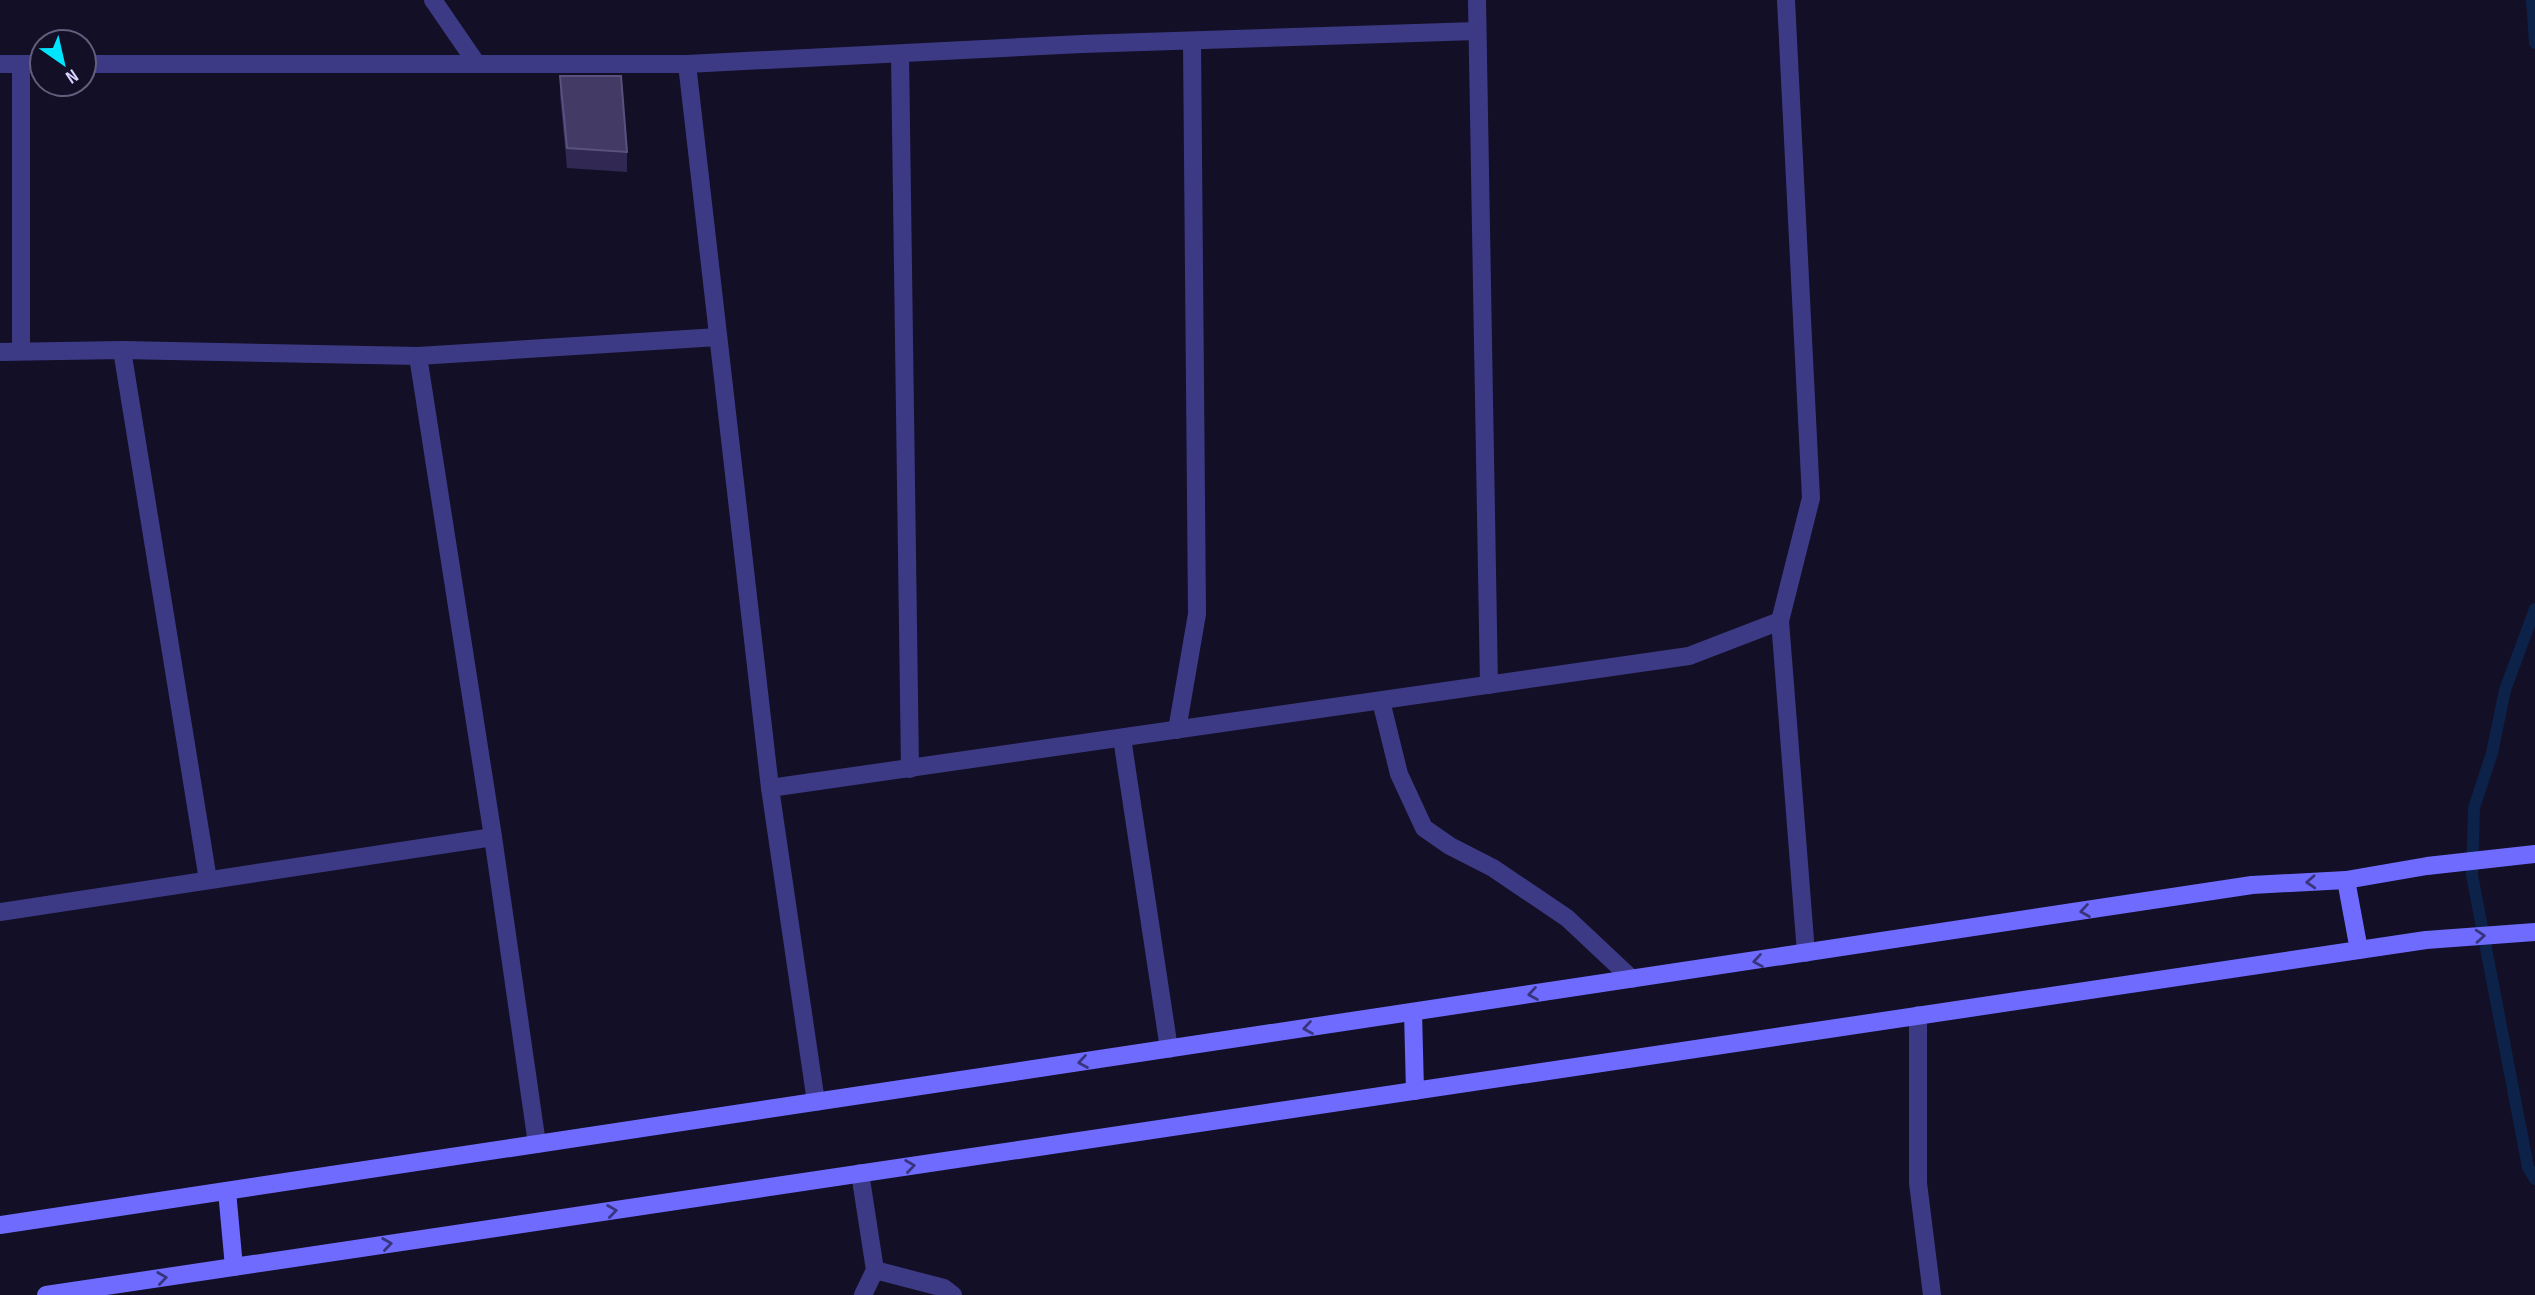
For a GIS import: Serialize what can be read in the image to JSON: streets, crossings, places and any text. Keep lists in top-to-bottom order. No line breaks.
{"north":"bottom right"}
